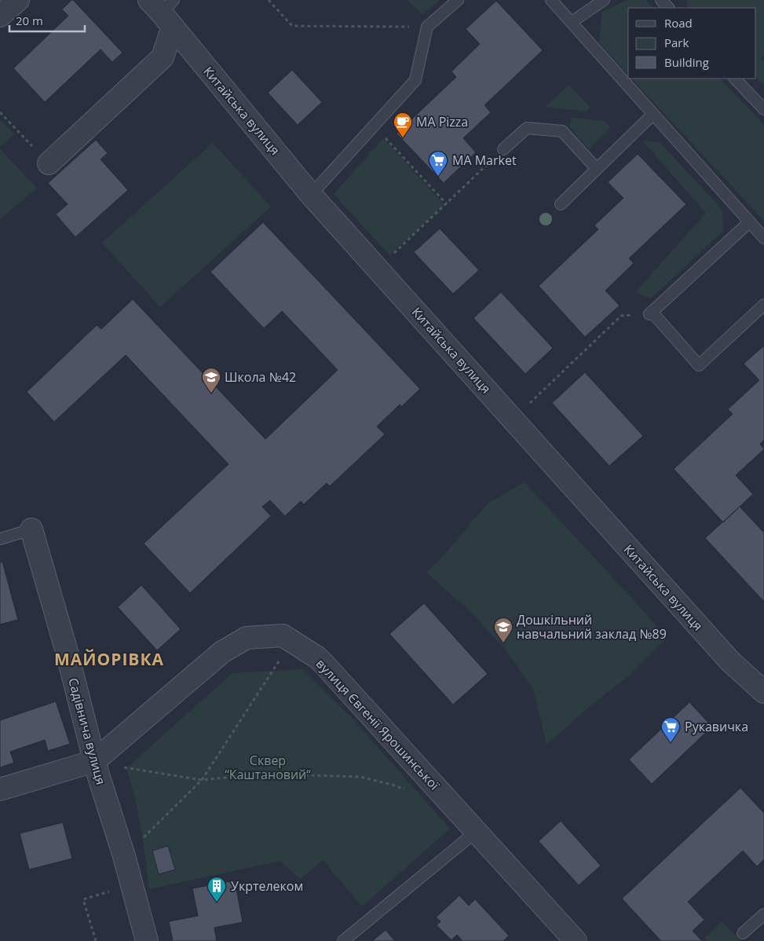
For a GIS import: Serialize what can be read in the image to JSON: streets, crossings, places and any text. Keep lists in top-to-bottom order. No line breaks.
{"streets":{"street":["Китайська вулиця","вулиця Євгенії Ярошинської","Садівнича вулиця"]},"crossings":[["вулиця Євгенії Ярошинської","Садівнича вулиця"]],"districts":["МАЙОРІВКА"],"parks":["Сквер “Каштановий“"],"places":{"cafe":["MA Pizza"],"supermarket":["MA Market","Рукавичка"],"school or university":["Школа №42","Дошкільний навчальний заклад №89"],"building":["Укртелеком"]},"legend":["Road","Park","Building"],"scale_bar":"20 m"}
